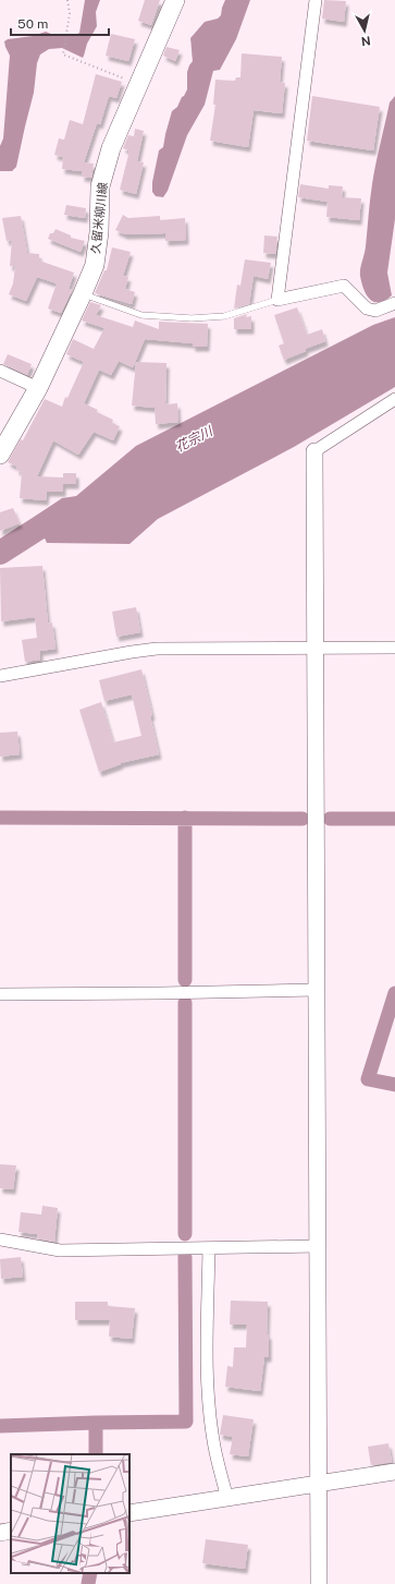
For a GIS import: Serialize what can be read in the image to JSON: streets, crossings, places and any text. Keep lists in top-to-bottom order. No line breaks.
{"streets":{"main road":["久留米柳川線"]},"water":["花宗川"],"scale_bar":"50 m","north":"bottom"}
